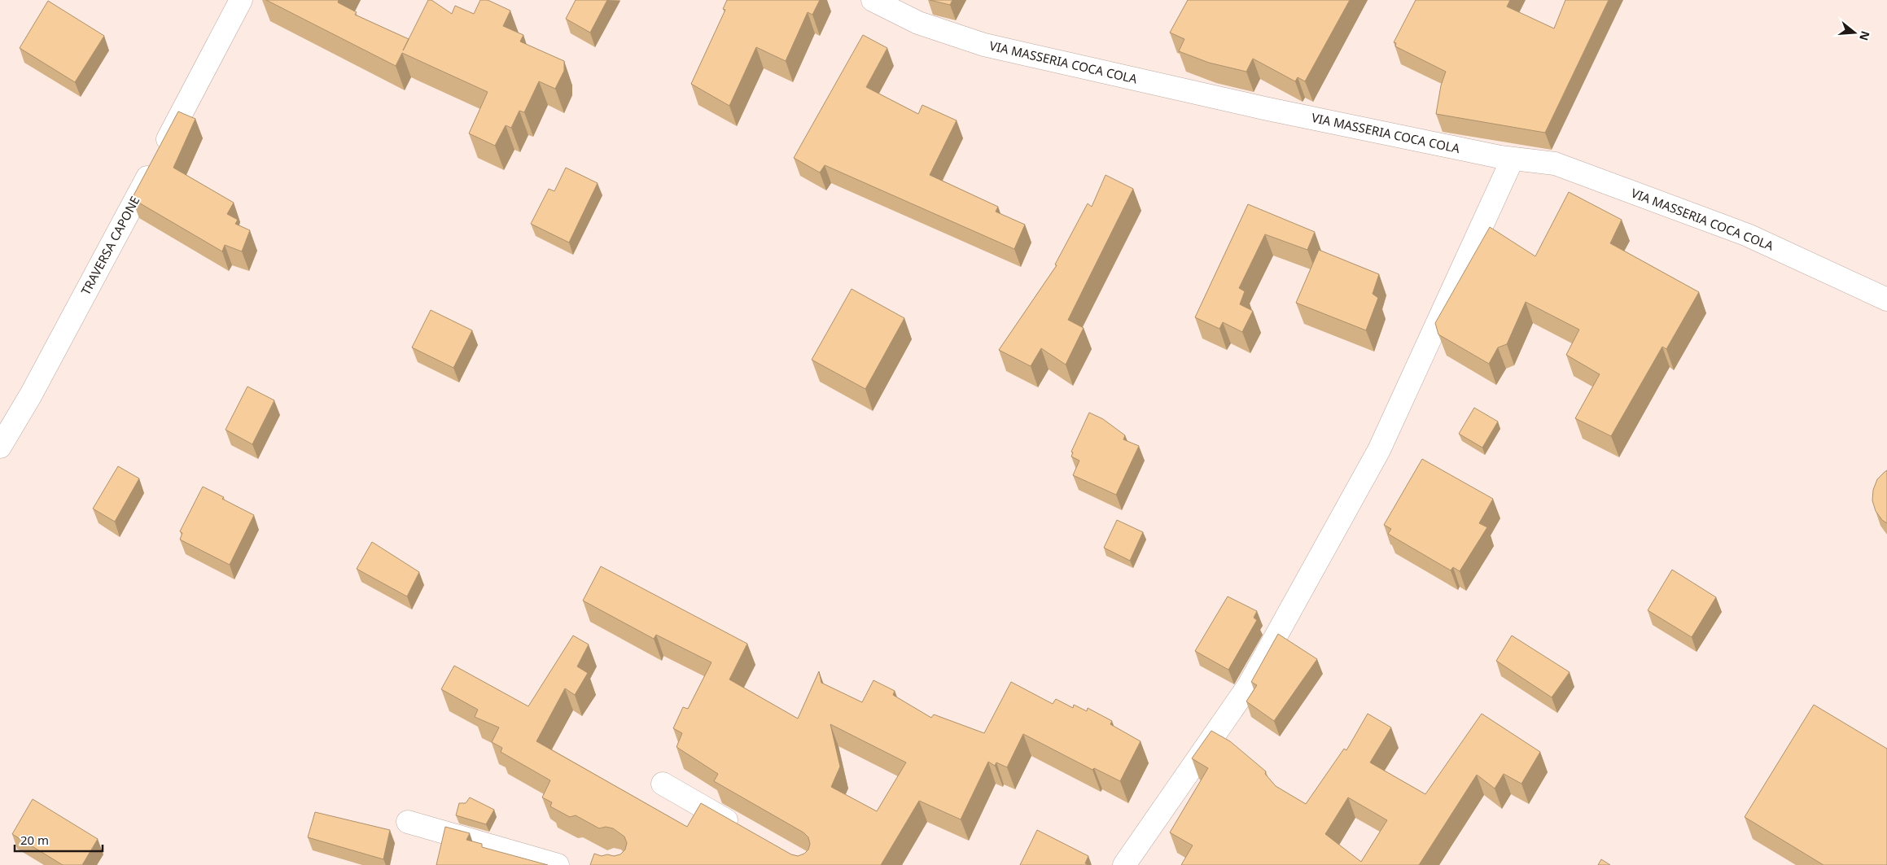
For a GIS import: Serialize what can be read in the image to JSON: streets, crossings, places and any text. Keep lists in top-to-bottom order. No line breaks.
{"streets":{"street":["VIA MASSERIA COCA COLA","TRAVERSA CAPONE"]},"scale_bar":"20 m","north":"right"}
